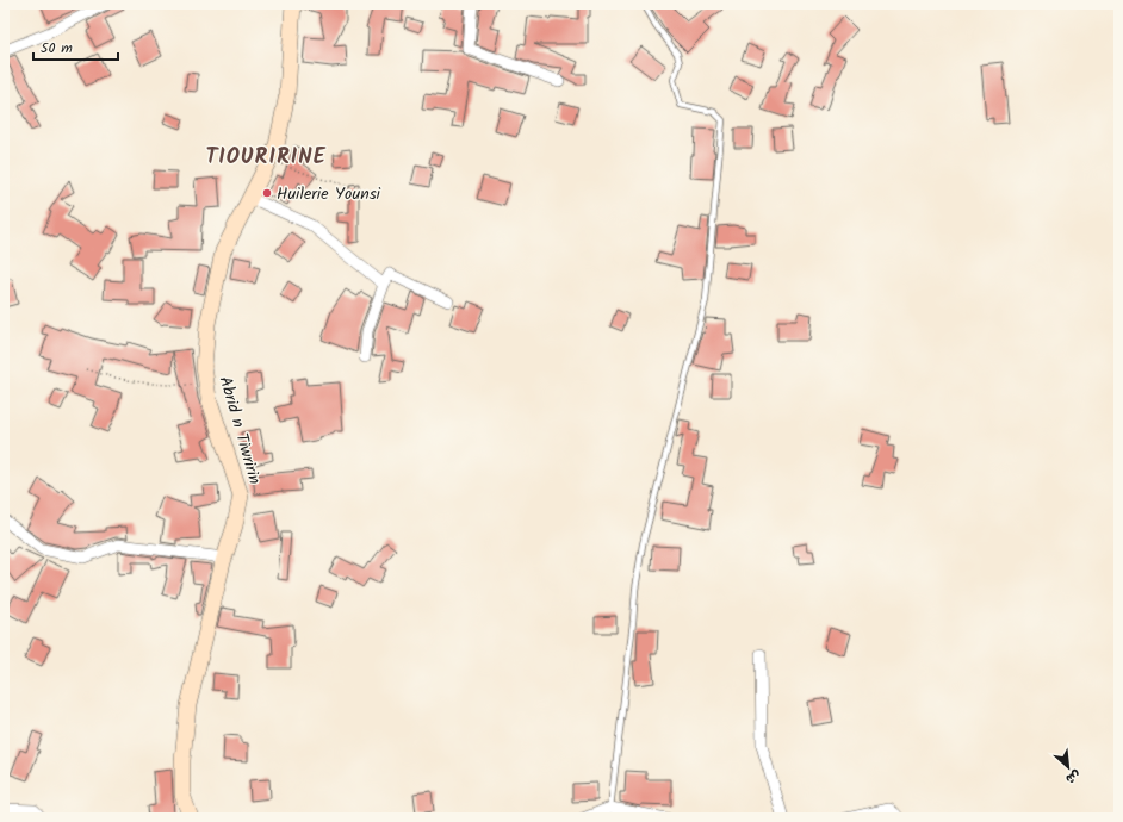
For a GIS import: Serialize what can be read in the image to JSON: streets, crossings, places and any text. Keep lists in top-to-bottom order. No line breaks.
{"streets":{"street":["Abrid n Tiwririn"]},"districts":["TIOURIRINE"],"places":["Huilerie Younsi"],"scale_bar":"50 m","north":"bottom right"}
